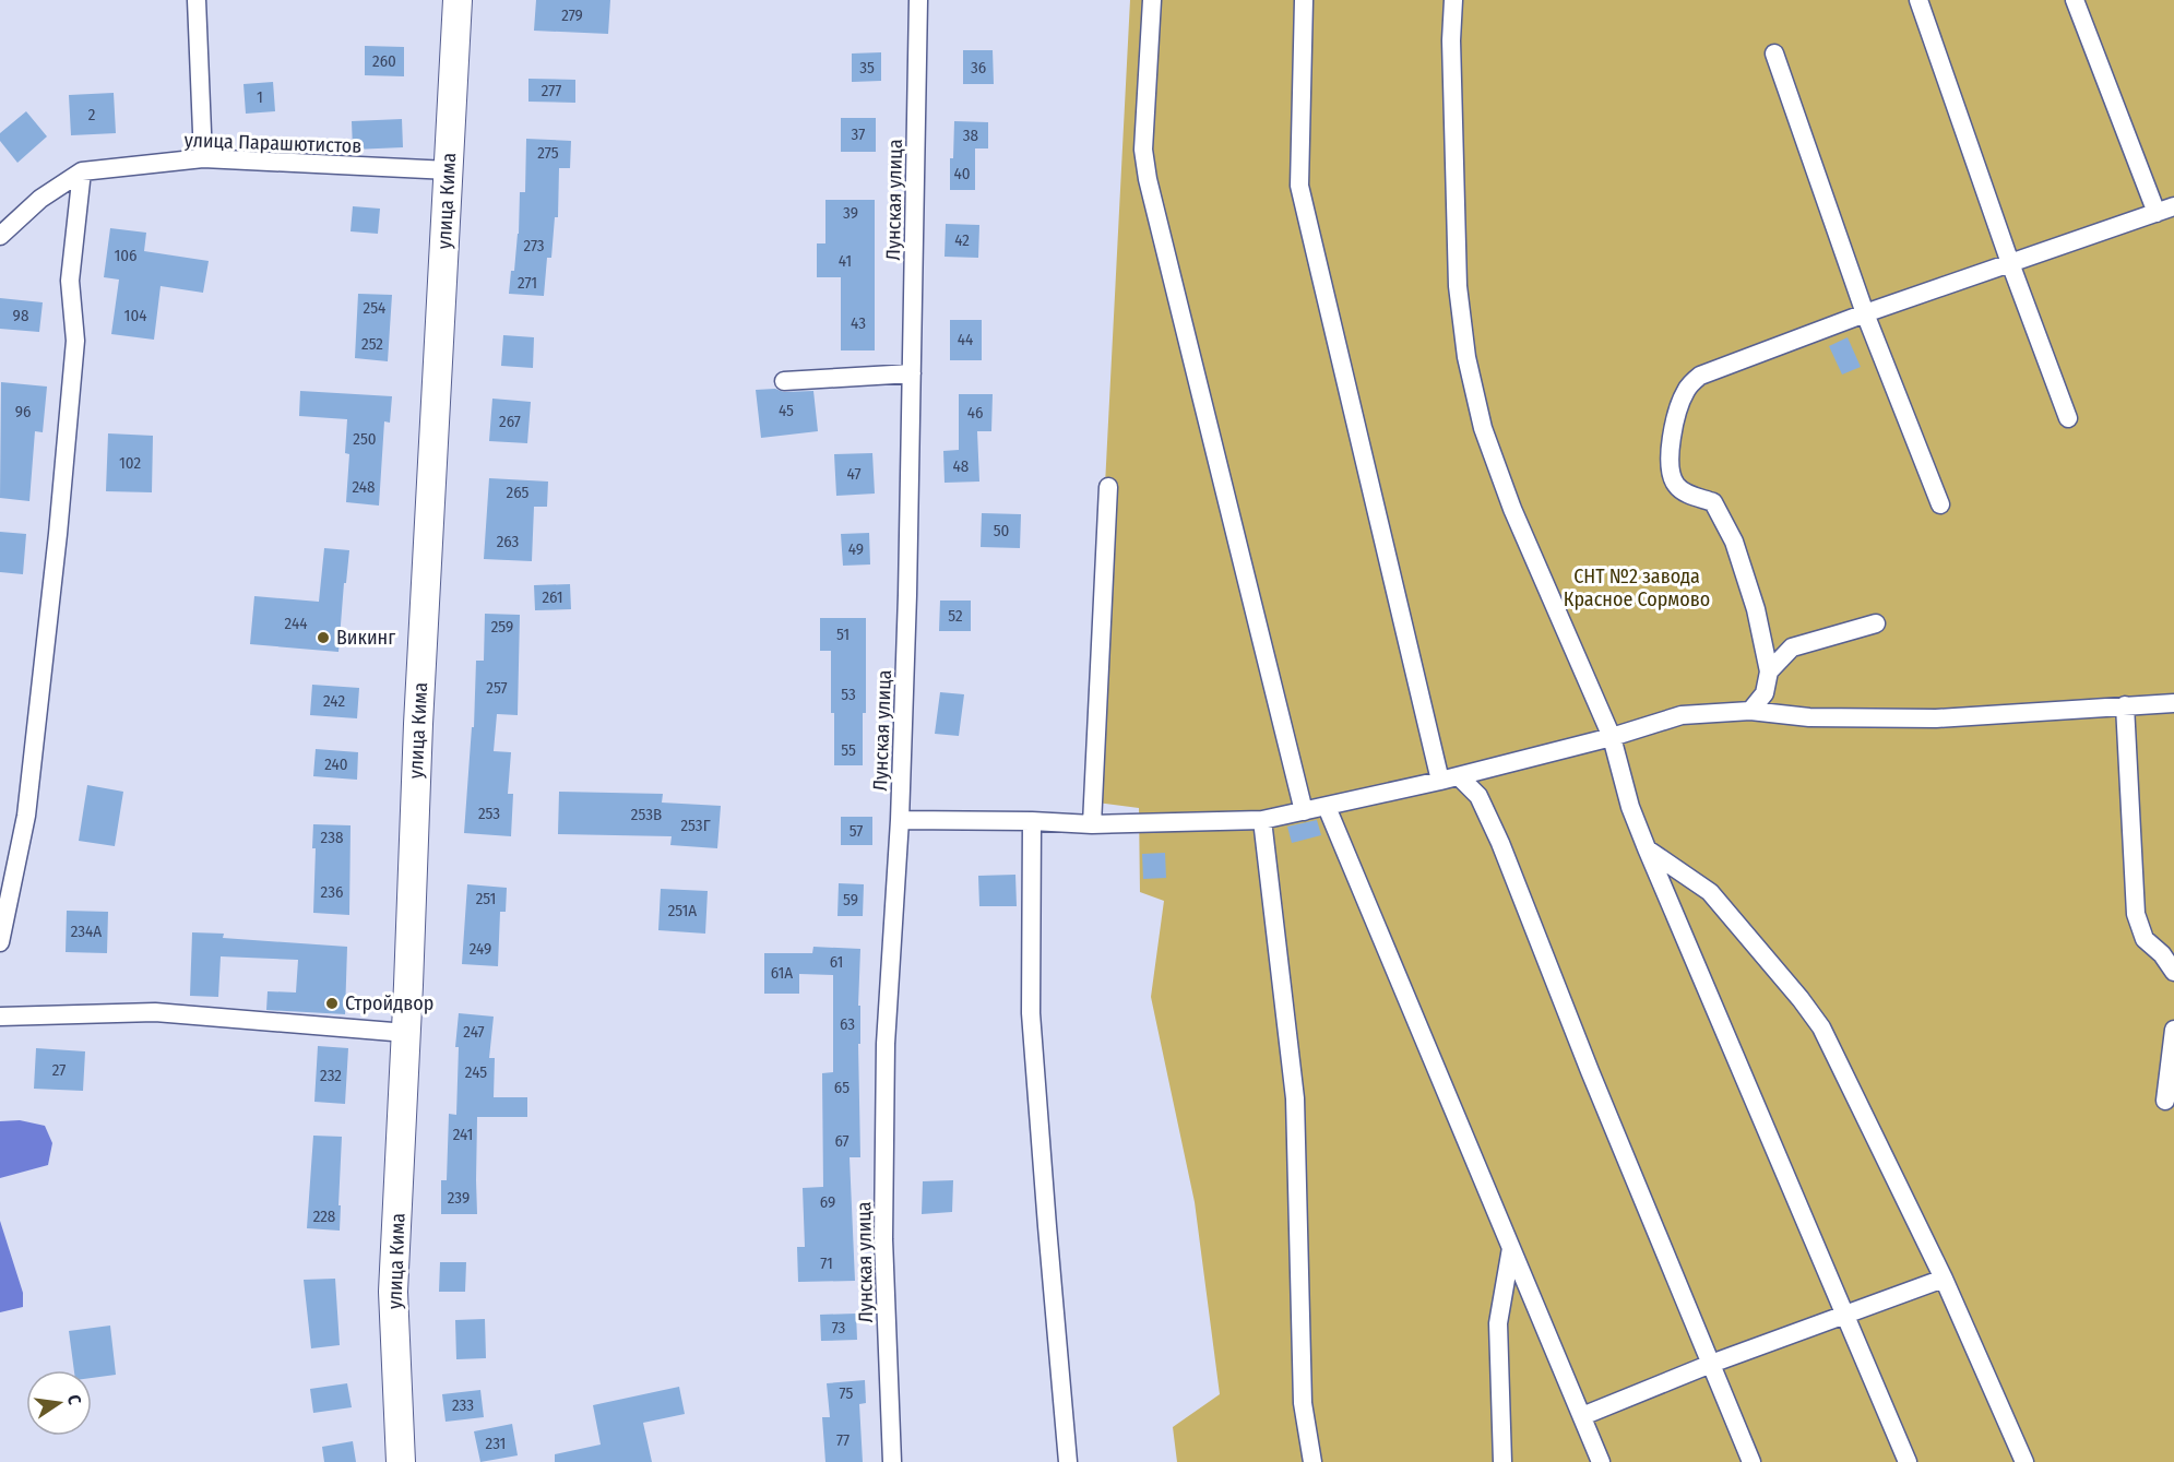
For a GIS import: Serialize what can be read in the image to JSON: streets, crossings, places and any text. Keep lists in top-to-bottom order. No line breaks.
{"streets":{"main road":["улица Кима"],"street":["улица Парашютистов","Лунская улица"]},"crossings":[["улица Парашютистов","улица Кима"]],"parks":["СНТ №2 завода Красное Сормово"],"places":["Викинг","Стройдвор"],"house_numbers":["279","260","35","36","277","1","2","37","38","275","40","39","42","273","106","41","271","254","98","104","43","44","252","45","96","46","267","250","102","48","47","248","265","50","263","49","261","52","244","259","51","257","53","242","55","240","253","253В","253Г","57","238","236","251","59","251А","234А","249","61","61А","63","247","27","245","232","65","241","67","239","69","228","71","73","75","233","77","231"],"north":"right"}
